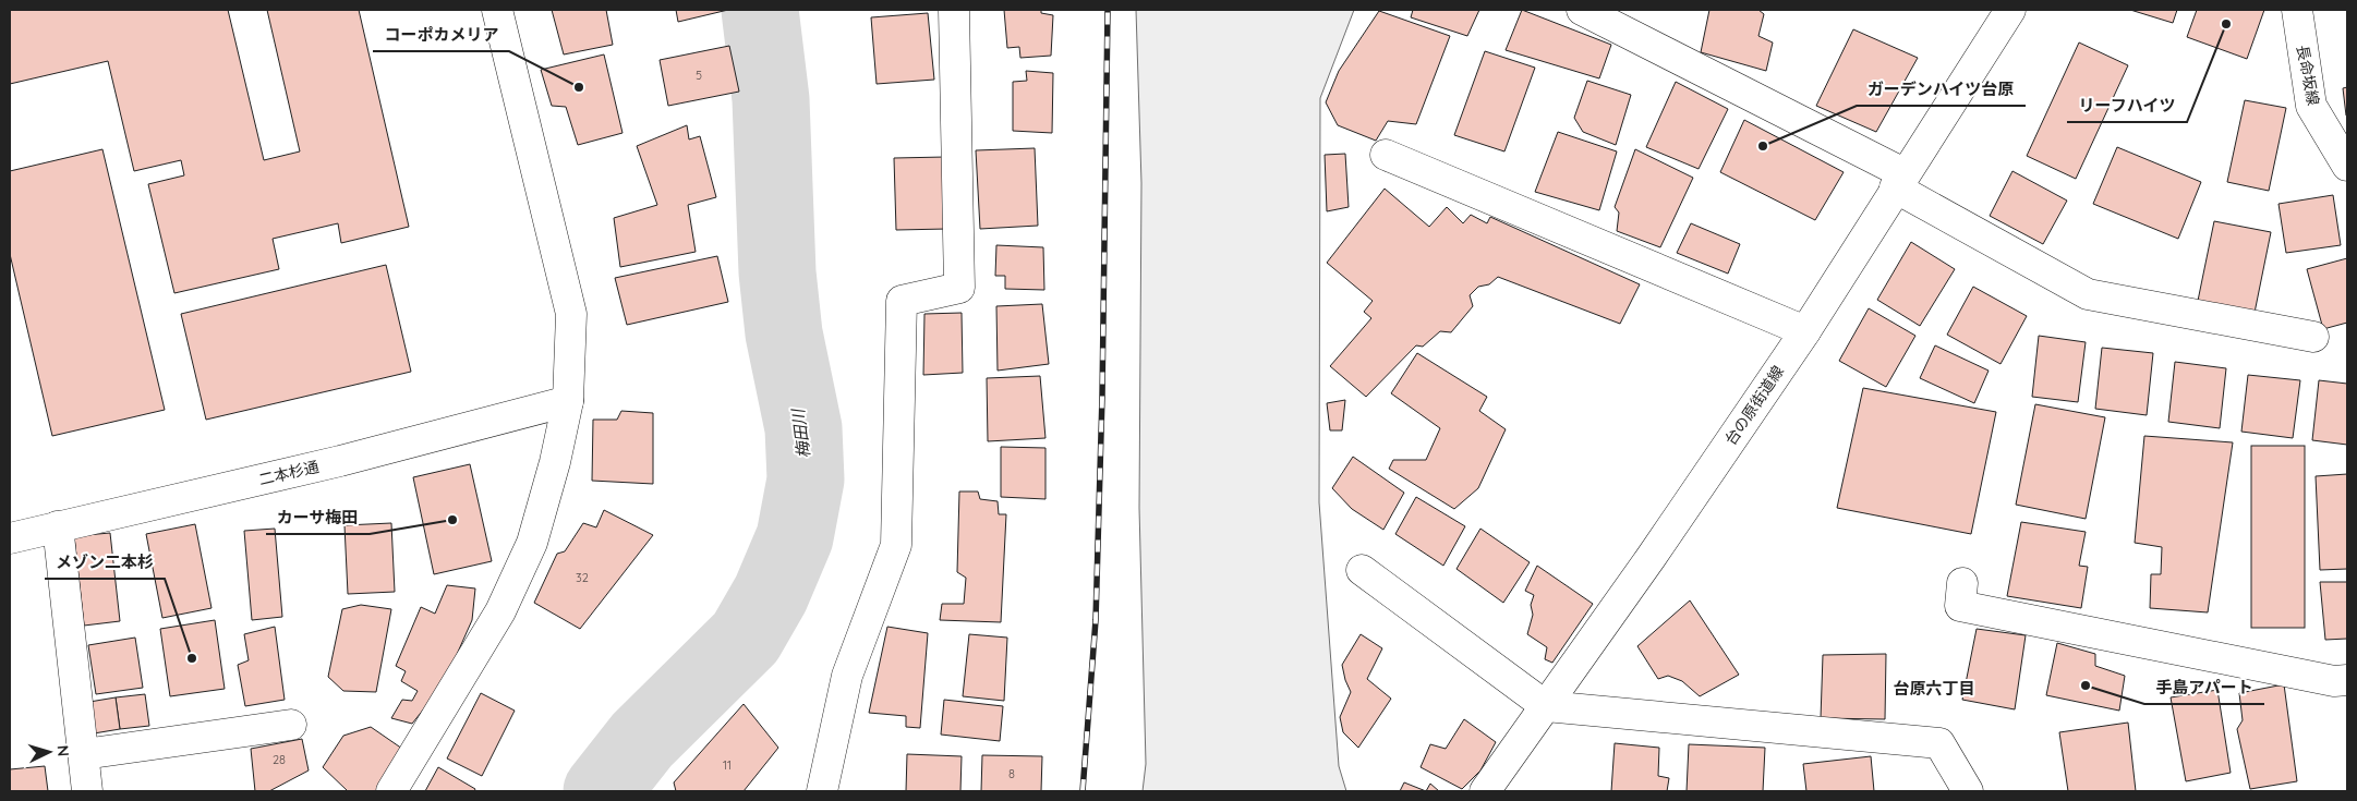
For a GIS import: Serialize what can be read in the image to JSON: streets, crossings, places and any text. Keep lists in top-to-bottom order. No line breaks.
{"streets":{"street":["長命坂線","台の原街道線","二本杉通"]},"districts":["台原六丁目"],"water":["梅田川"],"places":["リーフハイツ","コーポカメリア","ガーデンハイツ台原","カーサ梅田","メゾン二本杉","手島アパート"],"house_numbers":["5","32","28","11","8"],"north":"right"}
